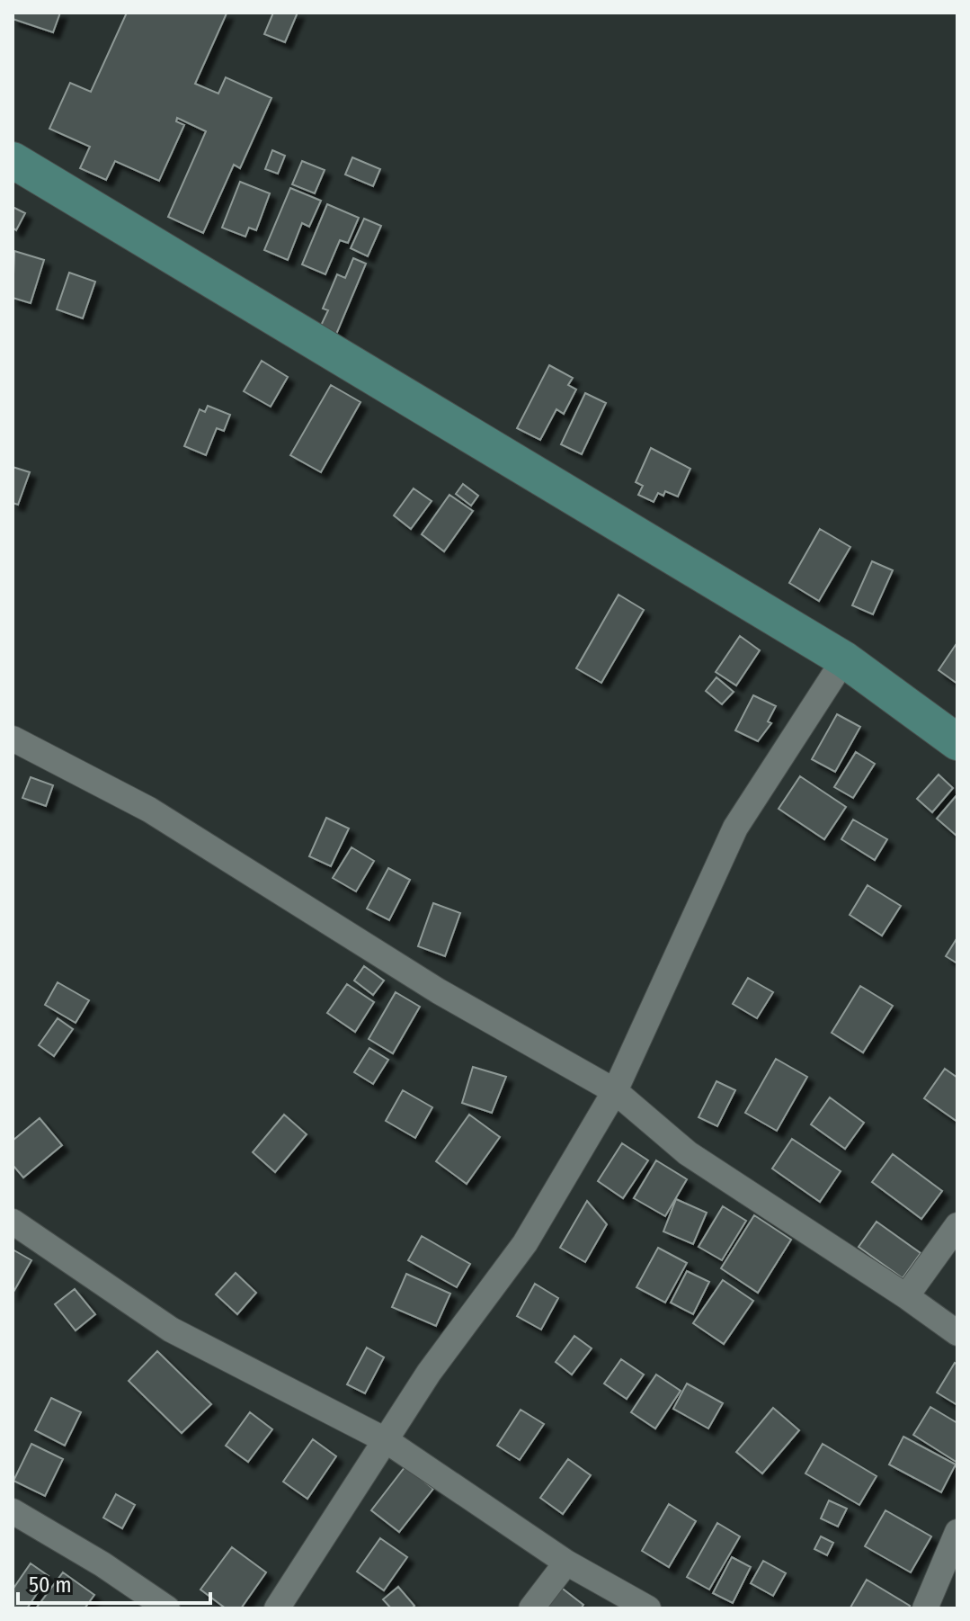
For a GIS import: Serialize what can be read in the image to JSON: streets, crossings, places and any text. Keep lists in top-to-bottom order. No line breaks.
{"scale_bar":"50 m"}
